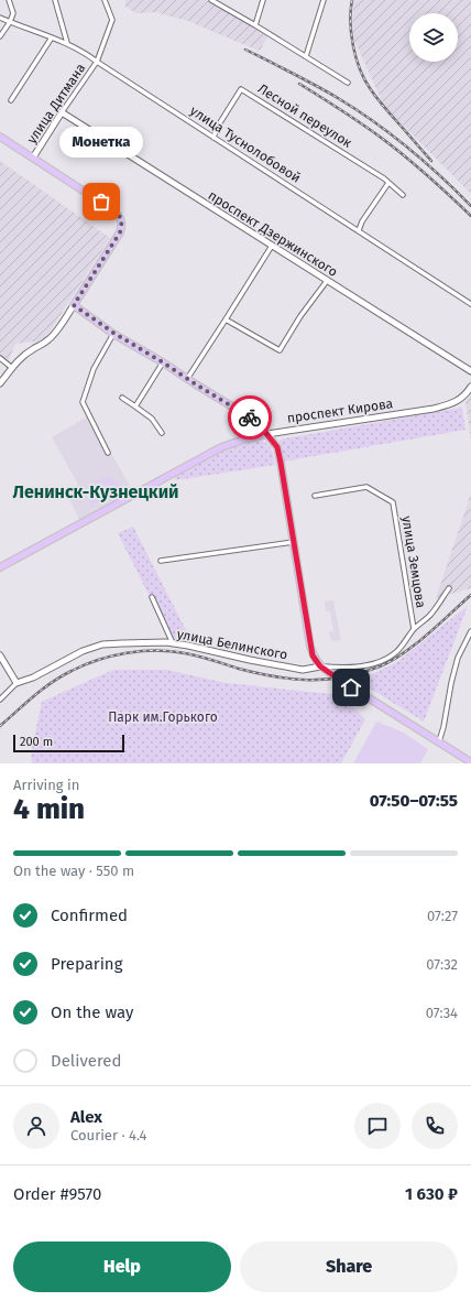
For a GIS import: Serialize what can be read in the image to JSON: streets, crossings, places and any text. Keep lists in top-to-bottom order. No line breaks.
{"streets":{"main road":["проспект Кирова"],"street":["улица Дитмана","Лесной переулок","улица Туснолобовой","проспект Дзержинского","улица Земцова","улица Белинского"]},"crossings":[["улица Дитмана","улица Туснолобовой"],["улица Дитмана","проспект Дзержинского"],["Лесной переулок","улица Туснолобовой"]],"districts":["Ленинск-Кузнецкий"],"parks":["Парк им.Горького"],"places":["Монетка"],"scale_bar":"200 m","page":{"bubble":"Монетка","scale":"200 m","heading":["4 min","Arriving in","07:50–07:55"],"panel":["Alex","Courier · 4.4","Order #9570","1 630 ₽"],"bar":"On the way · 550 m","list":[["Confirmed","07:27"],["Preparing","07:32"],["On the way","07:34"],"Delivered"],"buttons":["Help","Share"]}}
